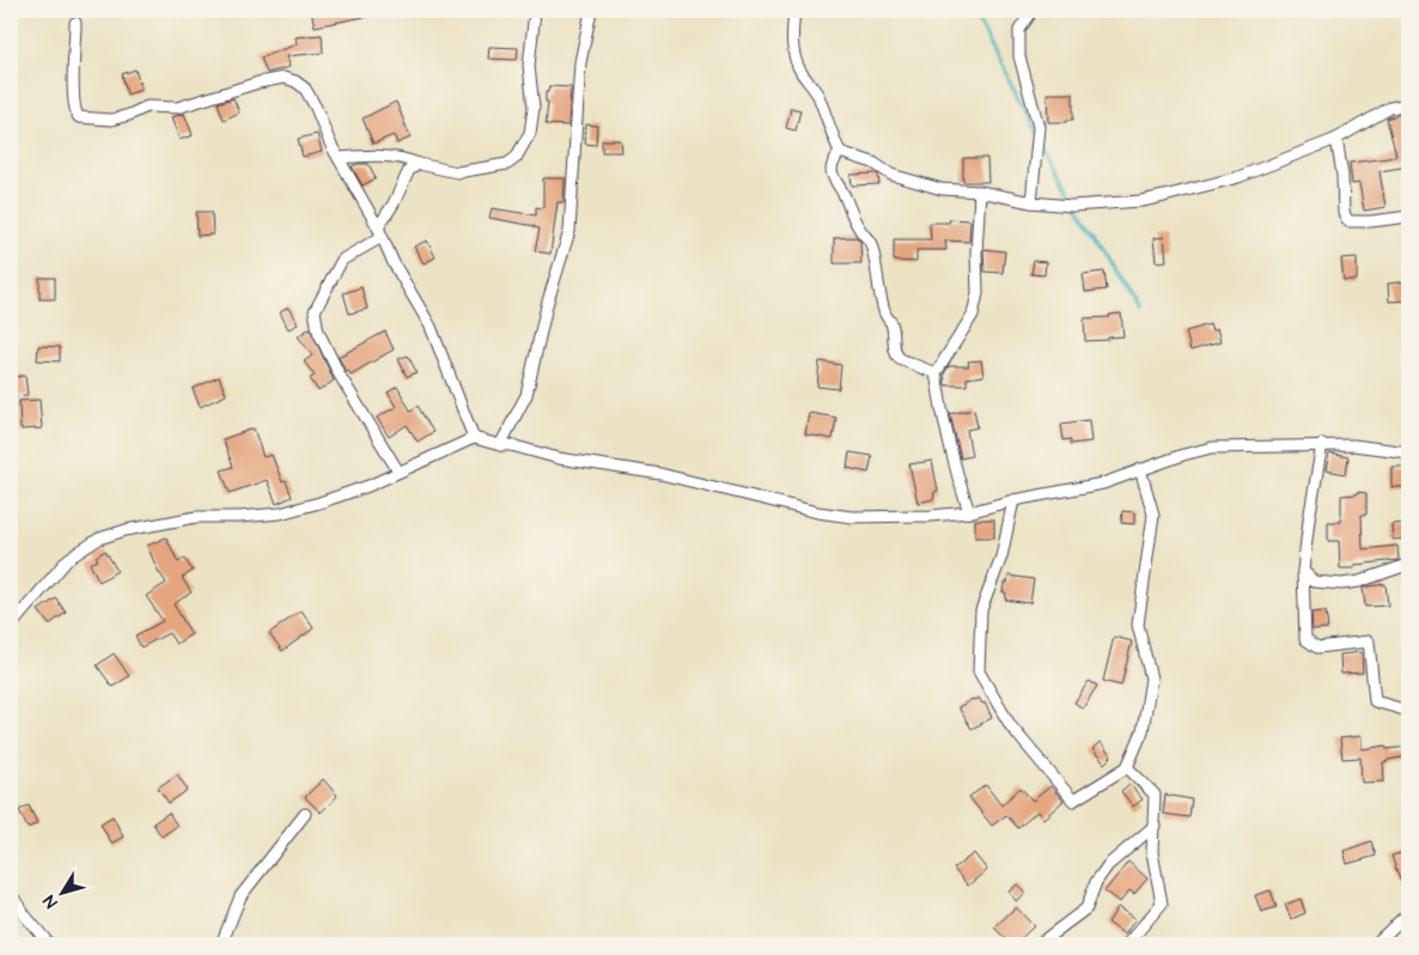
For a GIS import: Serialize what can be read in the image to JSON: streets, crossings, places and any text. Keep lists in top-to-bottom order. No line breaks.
{"north":"bottom left"}
